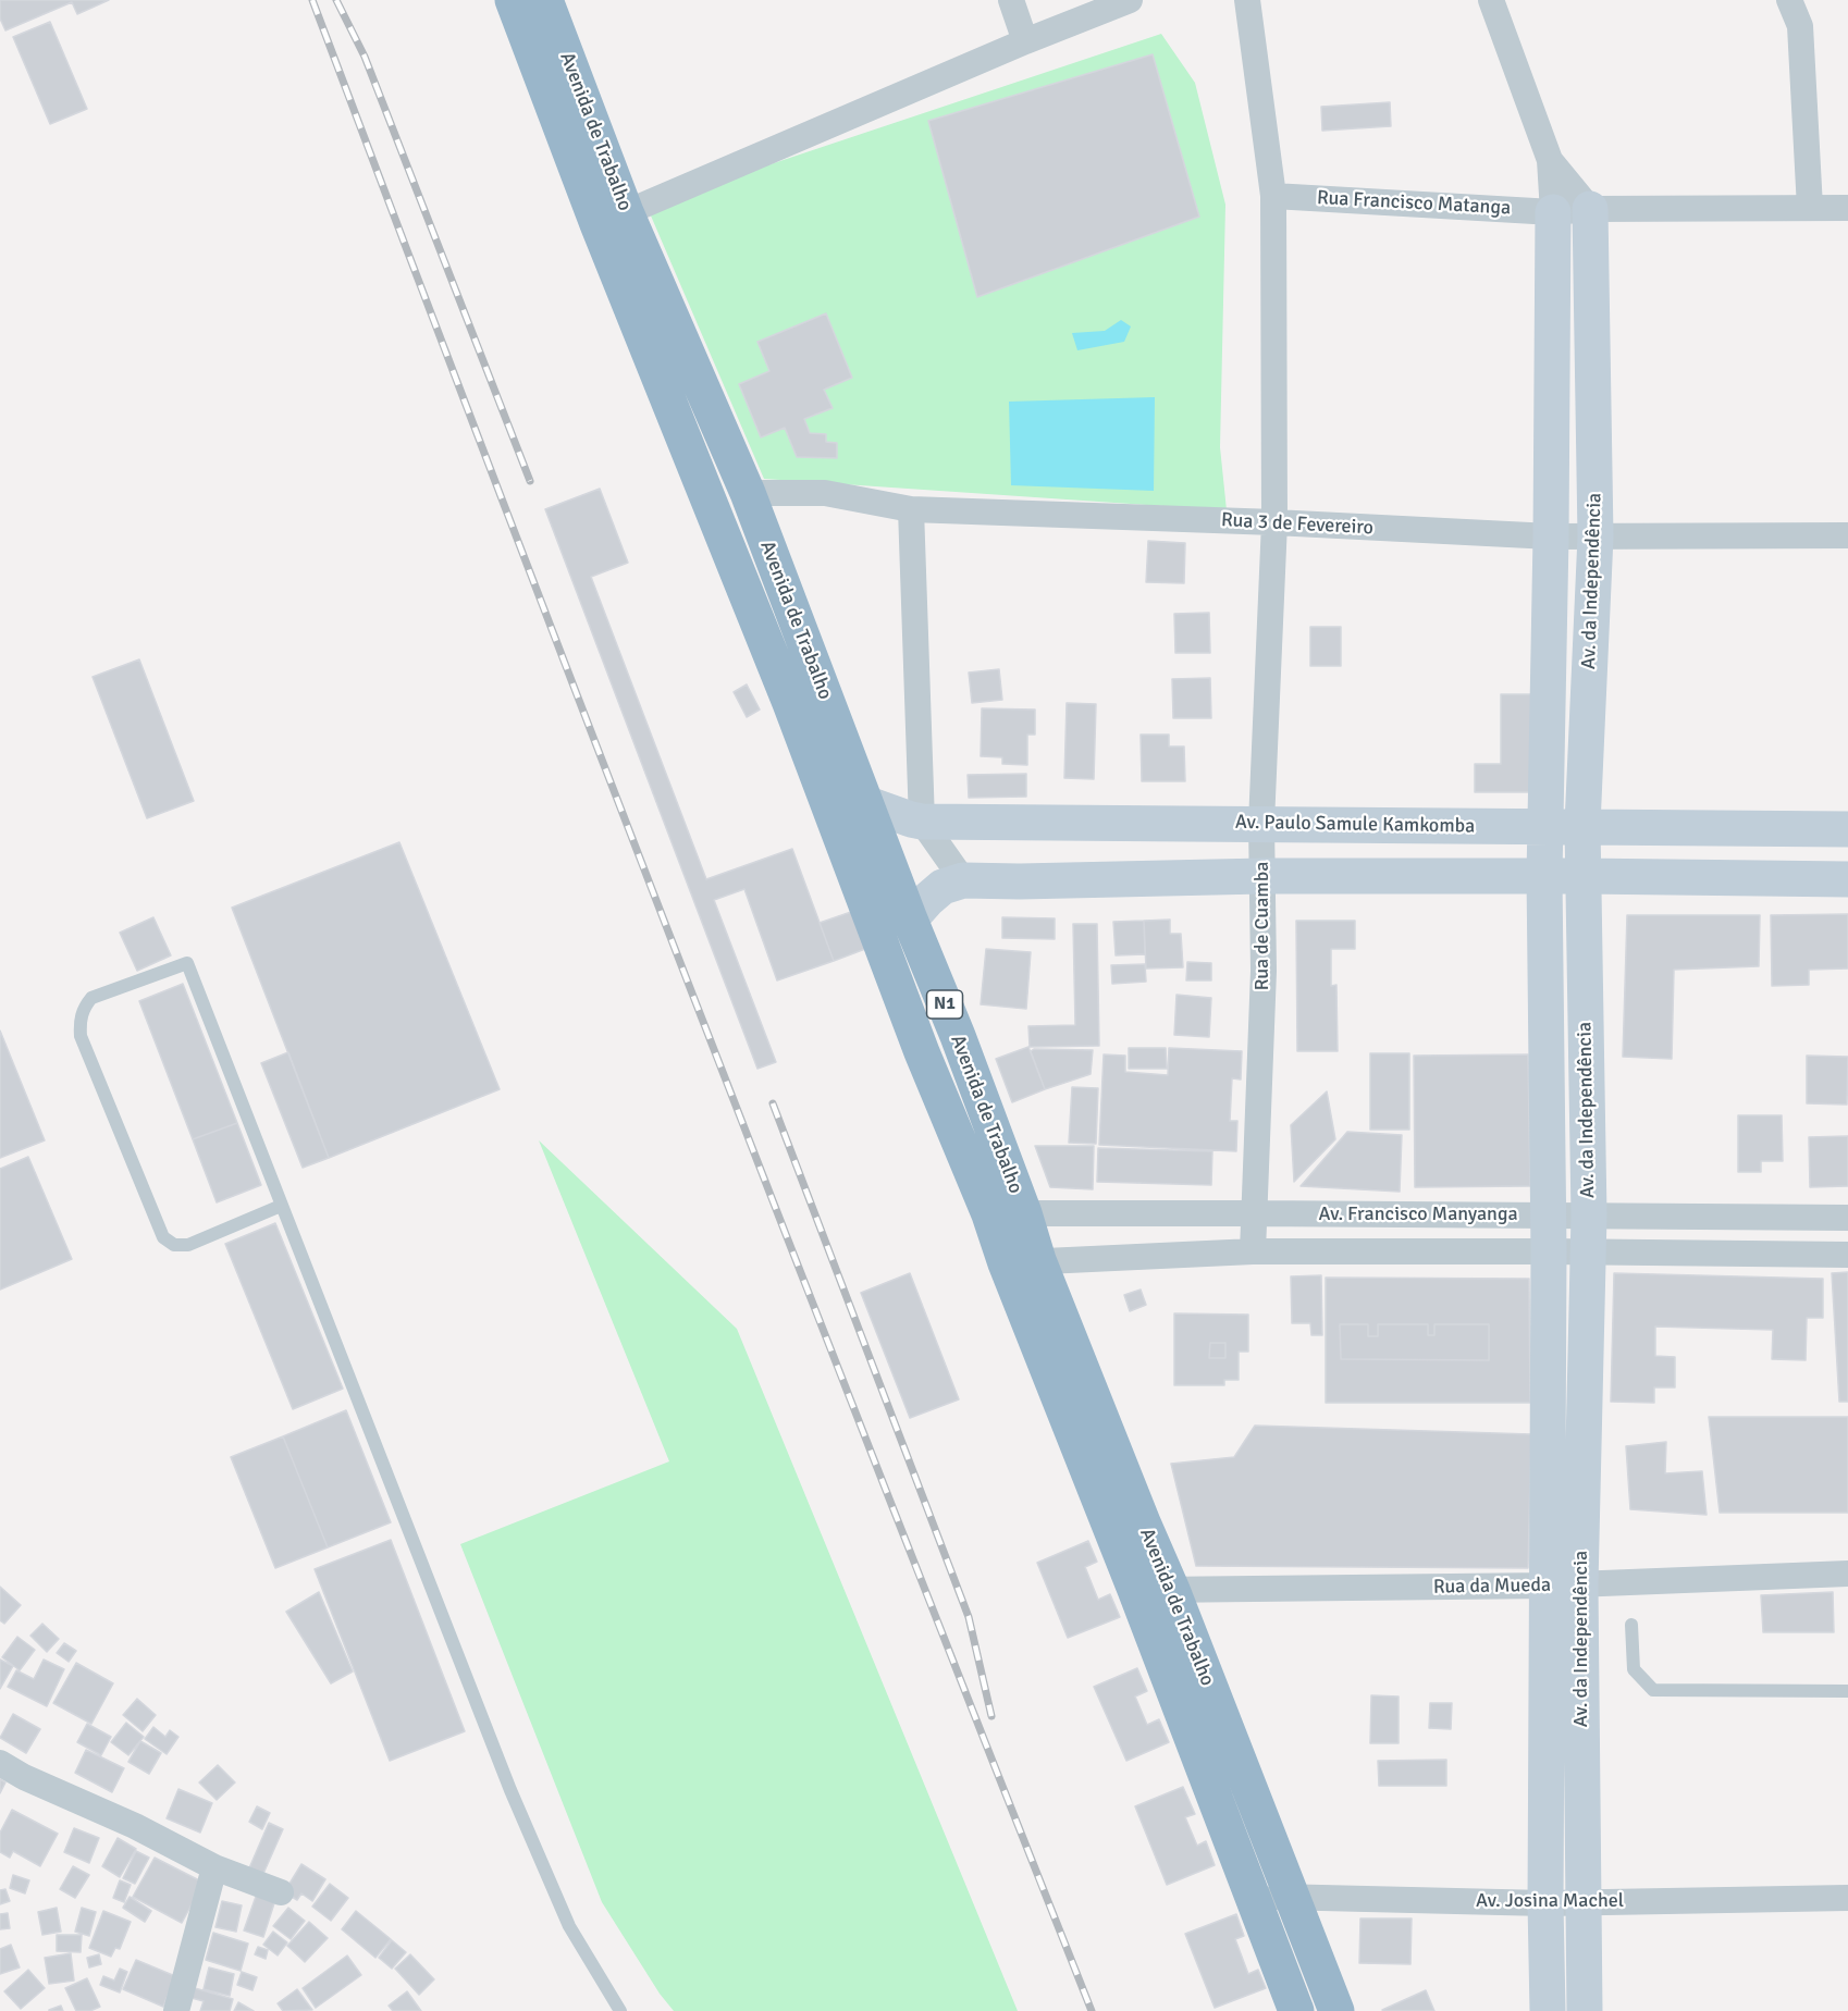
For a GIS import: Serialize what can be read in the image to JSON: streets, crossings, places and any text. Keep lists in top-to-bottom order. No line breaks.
{"streets":{"highway":["Avenida de Trabalho","N1"],"main road":["Av. da Independência","Av. Paulo Samule Kamkomba"],"street":["Rua Francisco Matanga","Rua 3 de Fevereiro","Rua de Cuamba","Av. Francisco Manyanga","Rua da Mueda","Av. Josina Machel"]},"crossings":[["Avenida de Trabalho","Rua 3 de Fevereiro"],["Avenida de Trabalho","Av. Paulo Samule Kamkomba"],["Avenida de Trabalho","Av. Francisco Manyanga"],["Avenida de Trabalho","Rua da Mueda"],["Avenida de Trabalho","Av. Josina Machel"],["Rua Francisco Matanga","Av. da Independência"],["Rua Francisco Matanga","Rua de Cuamba"],["Rua 3 de Fevereiro","Av. da Independência"],["Rua 3 de Fevereiro","Rua de Cuamba"],["Av. da Independência","Av. Paulo Samule Kamkomba"],["Av. da Independência","Av. Francisco Manyanga"],["Av. da Independência","Rua da Mueda"],["Av. da Independência","Av. Josina Machel"],["Av. Paulo Samule Kamkomba","Rua de Cuamba"],["Rua de Cuamba","Av. Francisco Manyanga"]]}
